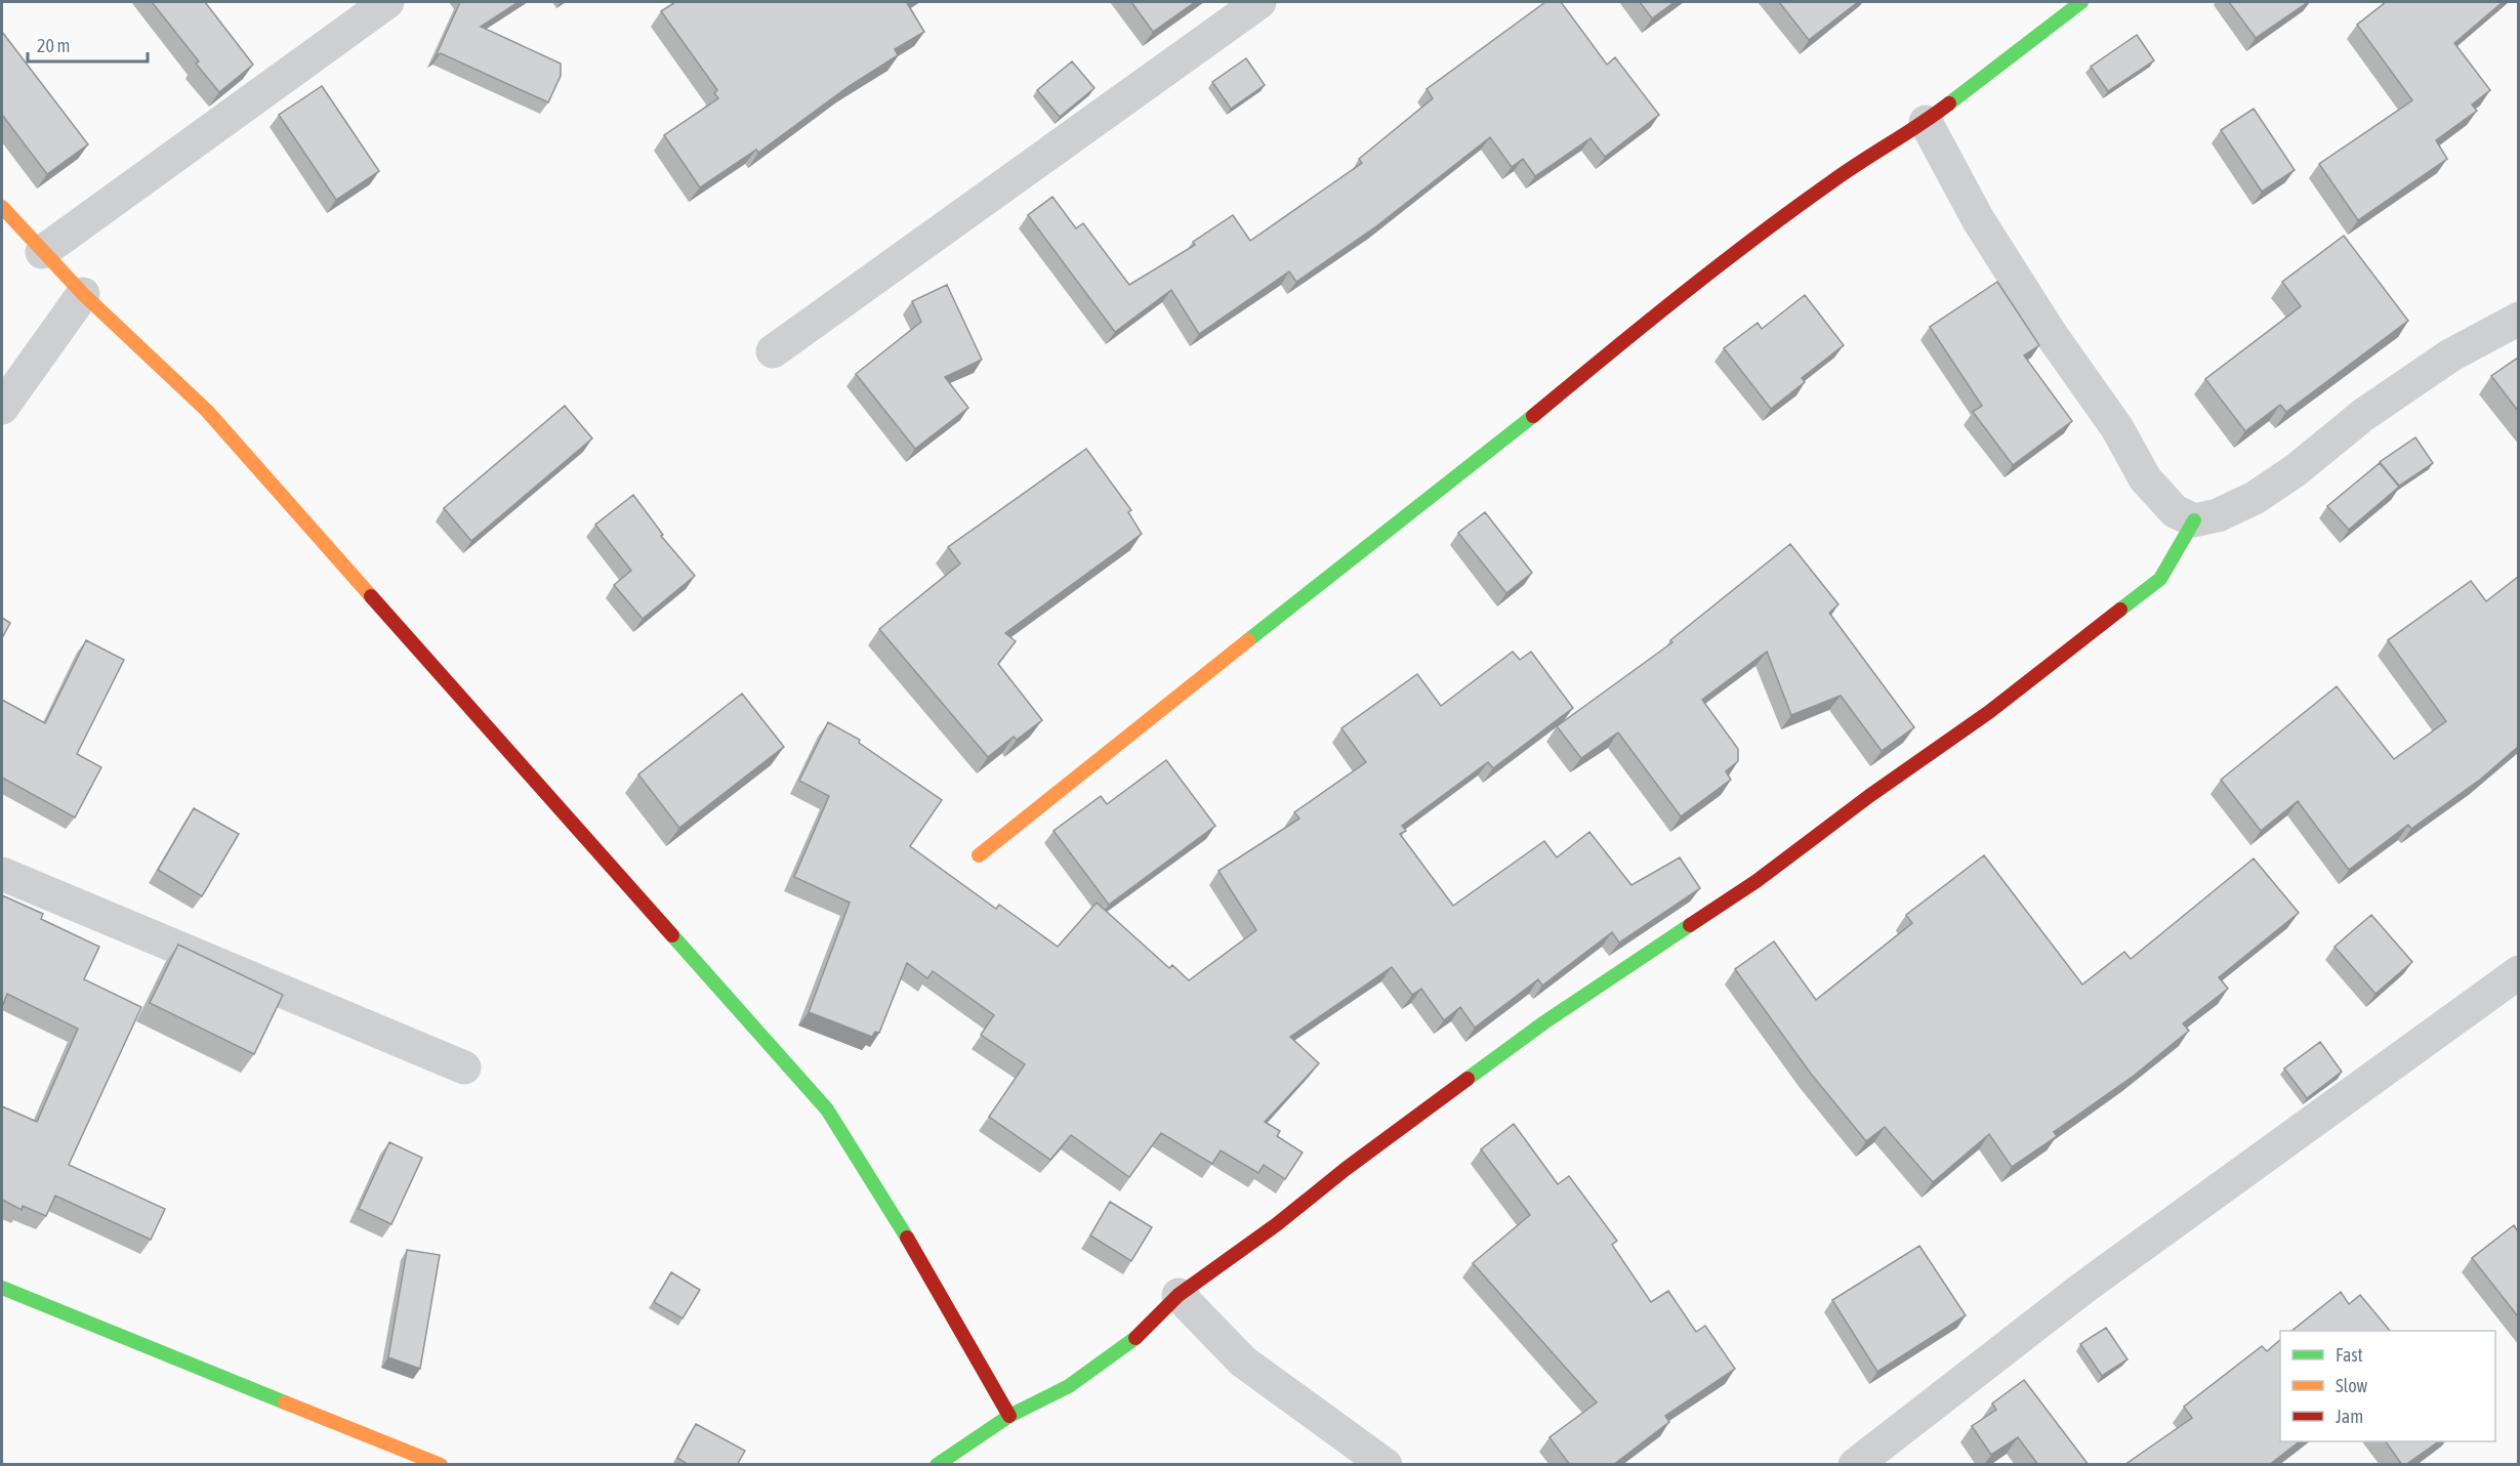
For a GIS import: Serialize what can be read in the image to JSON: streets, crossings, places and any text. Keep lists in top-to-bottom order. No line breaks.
{"legend":["Fast","Slow","Jam"],"scale_bar":"20 m"}
